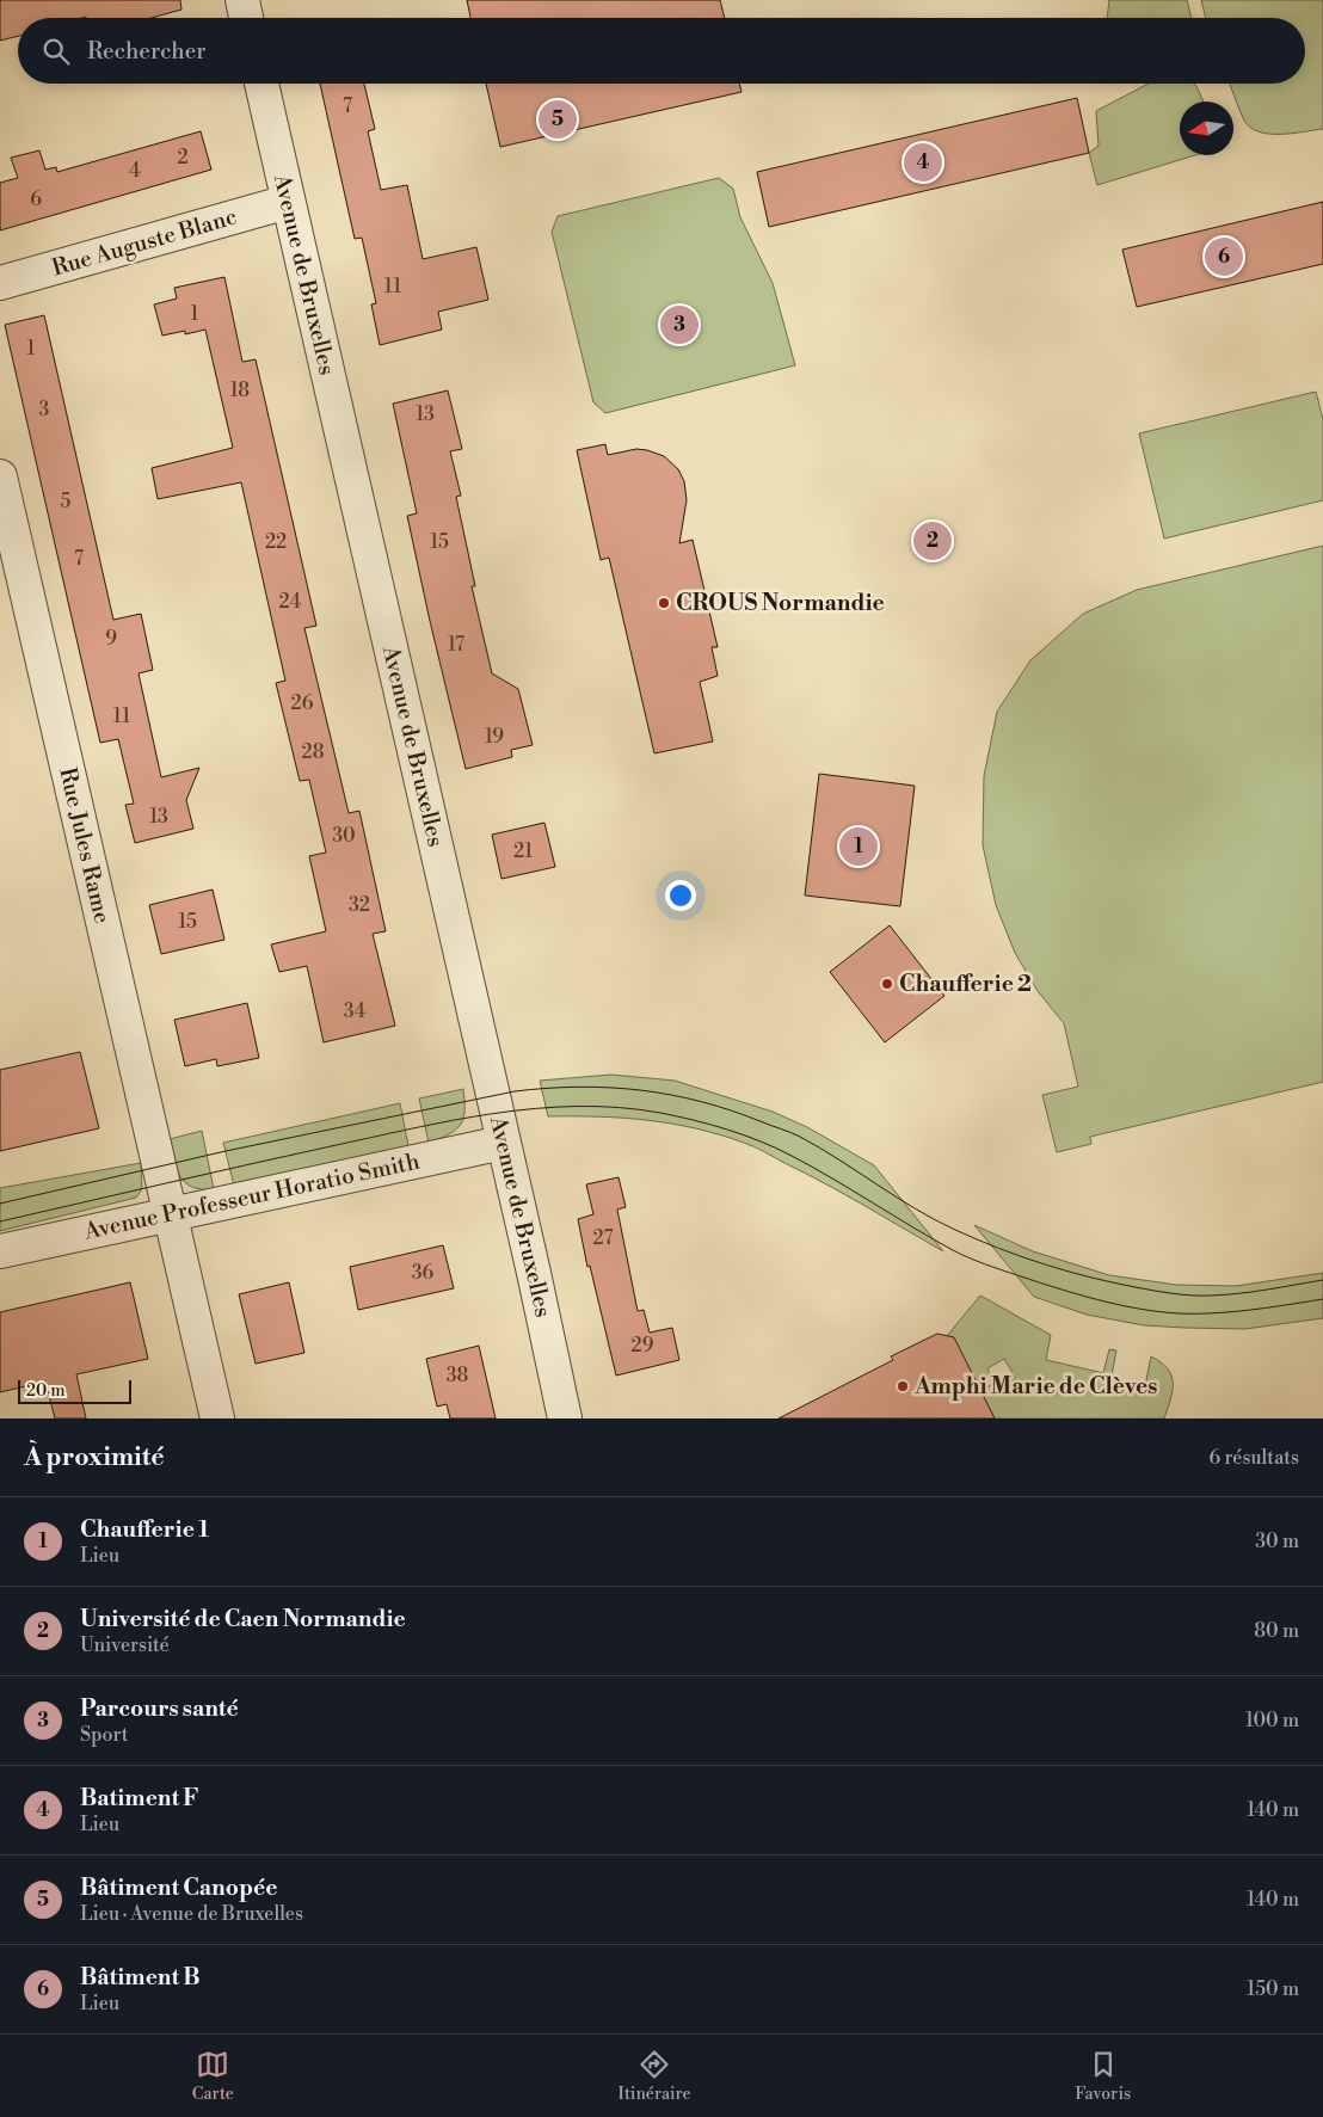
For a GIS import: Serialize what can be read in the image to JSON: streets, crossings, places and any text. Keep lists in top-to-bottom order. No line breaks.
{"streets":{"street":["Rue Auguste Blanc","Avenue de Bruxelles","Rue Jules Rame","Avenue Professeur Horatio Smith"]},"crossings":[["Rue Auguste Blanc","Avenue de Bruxelles"],["Avenue de Bruxelles","Avenue Professeur Horatio Smith"],["Rue Jules Rame","Avenue Professeur Horatio Smith"]],"places":["CROUS Normandie","Chaufferie 2","Amphi Marie de Clèves"],"house_numbers":["7","2","4","6","11","1","1","18","3","13","5","22","15","7","24","9","17","26","11","19","28","13","30","21","32","15","34","27","36","29","38"],"scale_bar":"20 m","north":"left","page":{"search":"Rechercher","pins":["5","4","6","3","2","1"],"scale":"20 m","heading":["À proximité","6 résultats"],"list":[{"mark":"1","name":"Chaufferie 1","note":"Lieu","value":"30 m"},{"mark":"2","name":"Université de Caen Normandie","note":"Université","value":"80 m"},{"mark":"3","name":"Parcours santé","note":"Sport","value":"100 m"},{"mark":"4","name":"Batiment F","note":"Lieu","value":"140 m"},{"mark":"5","name":"Bâtiment Canopée","note":"Lieu · Avenue de Bruxelles","value":"140 m"},{"mark":"6","name":"Bâtiment B","note":"Lieu","value":"150 m"}],"nav":["Carte","Itinéraire","Favoris"]}}
